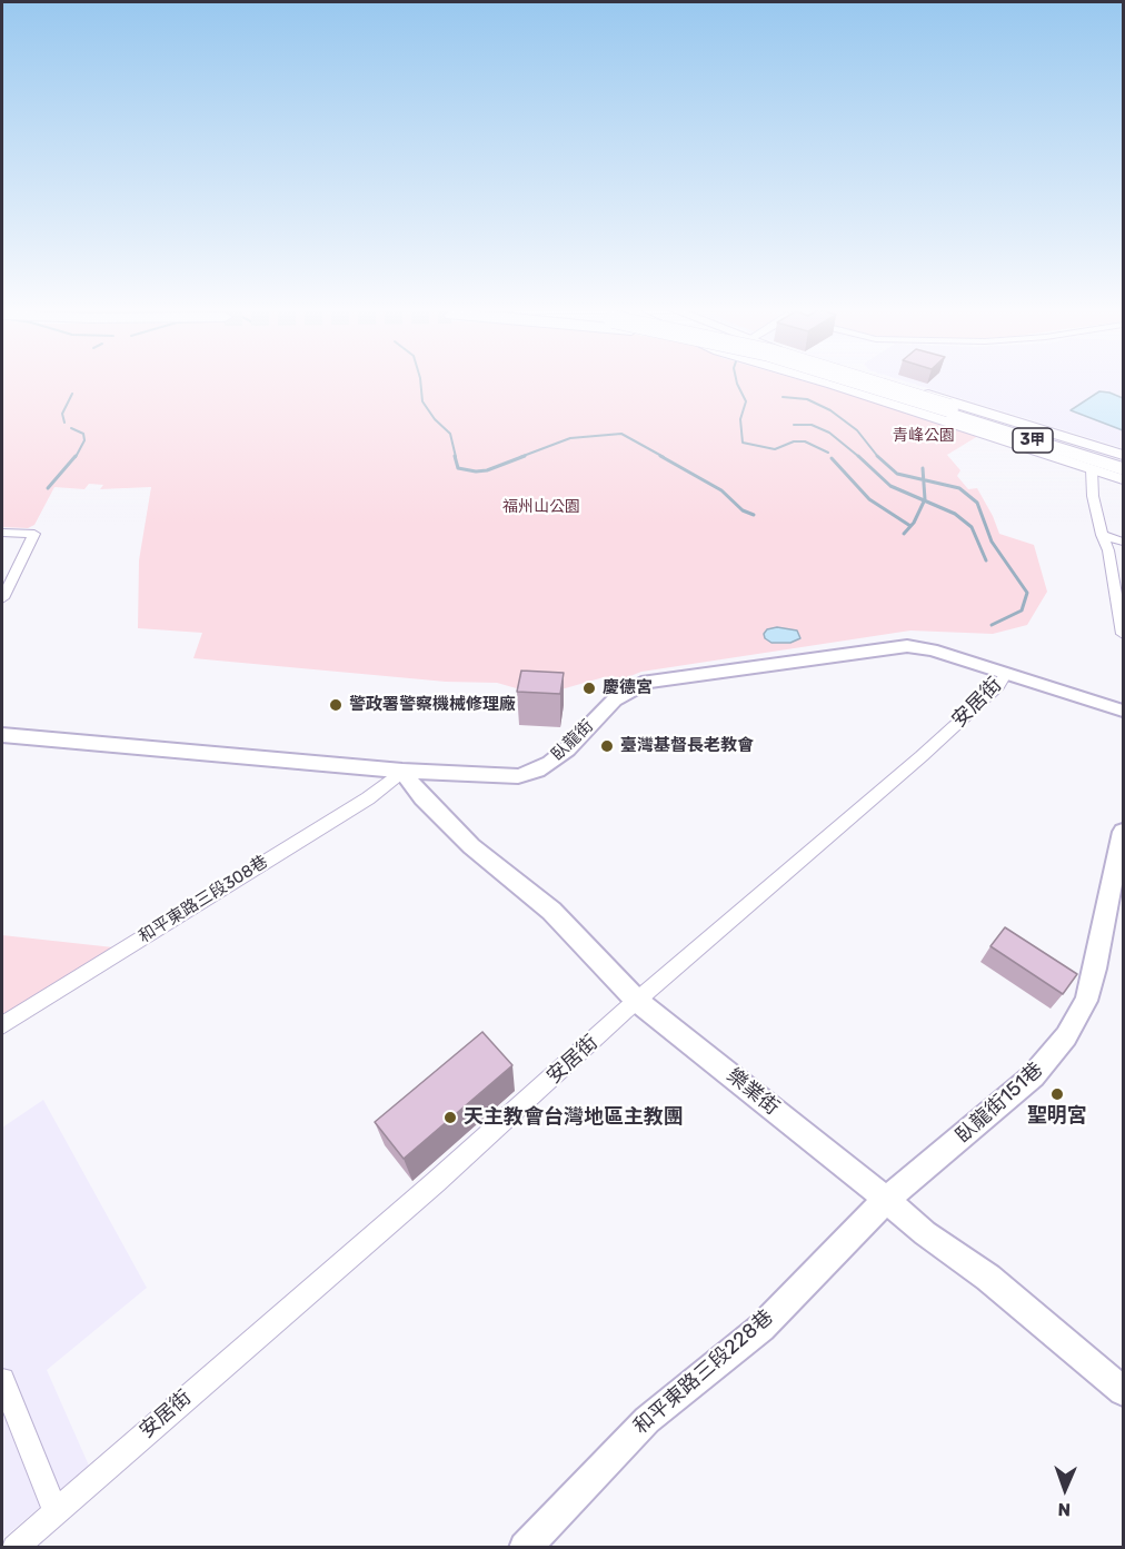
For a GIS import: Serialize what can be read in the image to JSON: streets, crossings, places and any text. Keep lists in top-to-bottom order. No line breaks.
{"streets":{"highway":["3甲"],"street":["安居街","臥龍街","和平東路三段308巷","樂業街","臥龍街151巷","和平東路三段228巷"]},"crossings":[["安居街","臥龍街"],["安居街","樂業街"],["臥龍街","和平東路三段308巷"],["臥龍街","樂業街"],["和平東路三段308巷","樂業街"],["樂業街","臥龍街151巷"],["樂業街","和平東路三段228巷"],["臥龍街151巷","和平東路三段228巷"]],"parks":["青峰公園","福州山公園"],"places":["慶德宮","警政署警察機械修理廠","臺灣基督長老教會","聖明宮","天主教會台灣地區主教團"],"north":"bottom"}
